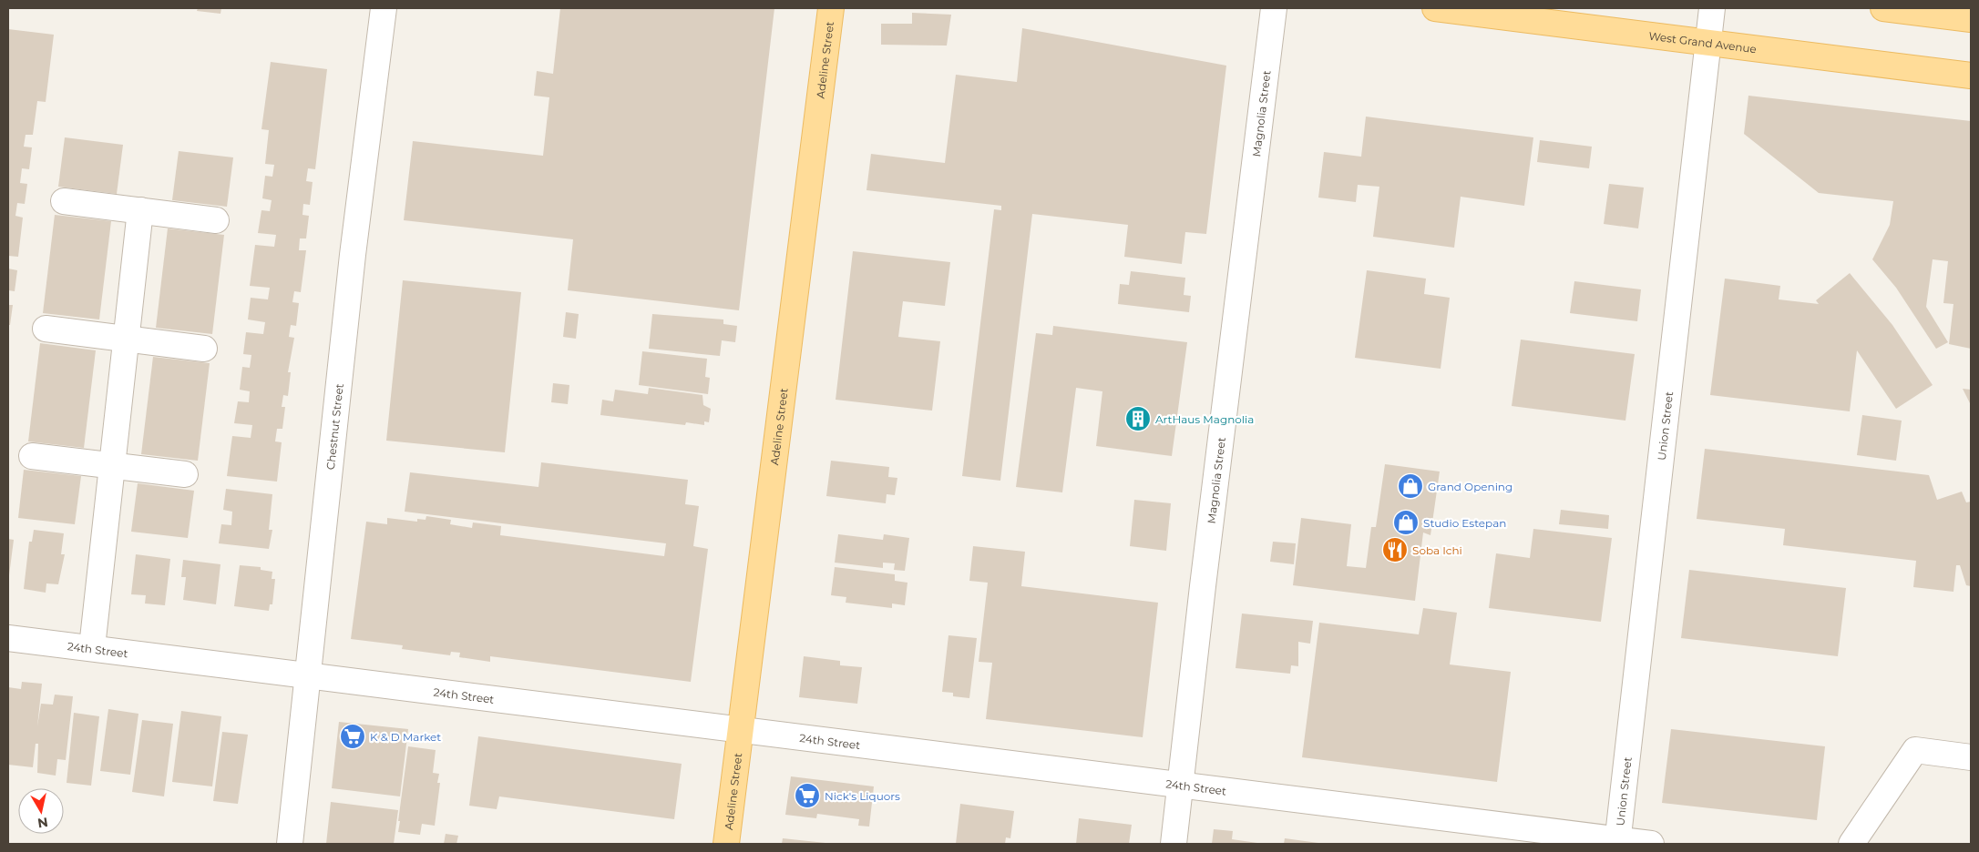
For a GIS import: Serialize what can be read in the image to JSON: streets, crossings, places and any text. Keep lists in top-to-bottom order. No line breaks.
{"streets":{"main road":["West Grand Avenue","Adeline Street"],"street":["Magnolia Street","Chestnut Street","Union Street","24th Street"]},"crossings":[["West Grand Avenue","Union Street"],["Adeline Street","24th Street"],["Magnolia Street","24th Street"],["Chestnut Street","24th Street"],["Union Street","24th Street"]],"places":{"building":["ArtHaus Magnolia"],"shop":["Grand Opening","Studio Estepan"],"restaurant":["Soba Ichi"],"supermarket":["K & D Market","Nick's Liquors"]},"north":"bottom"}
